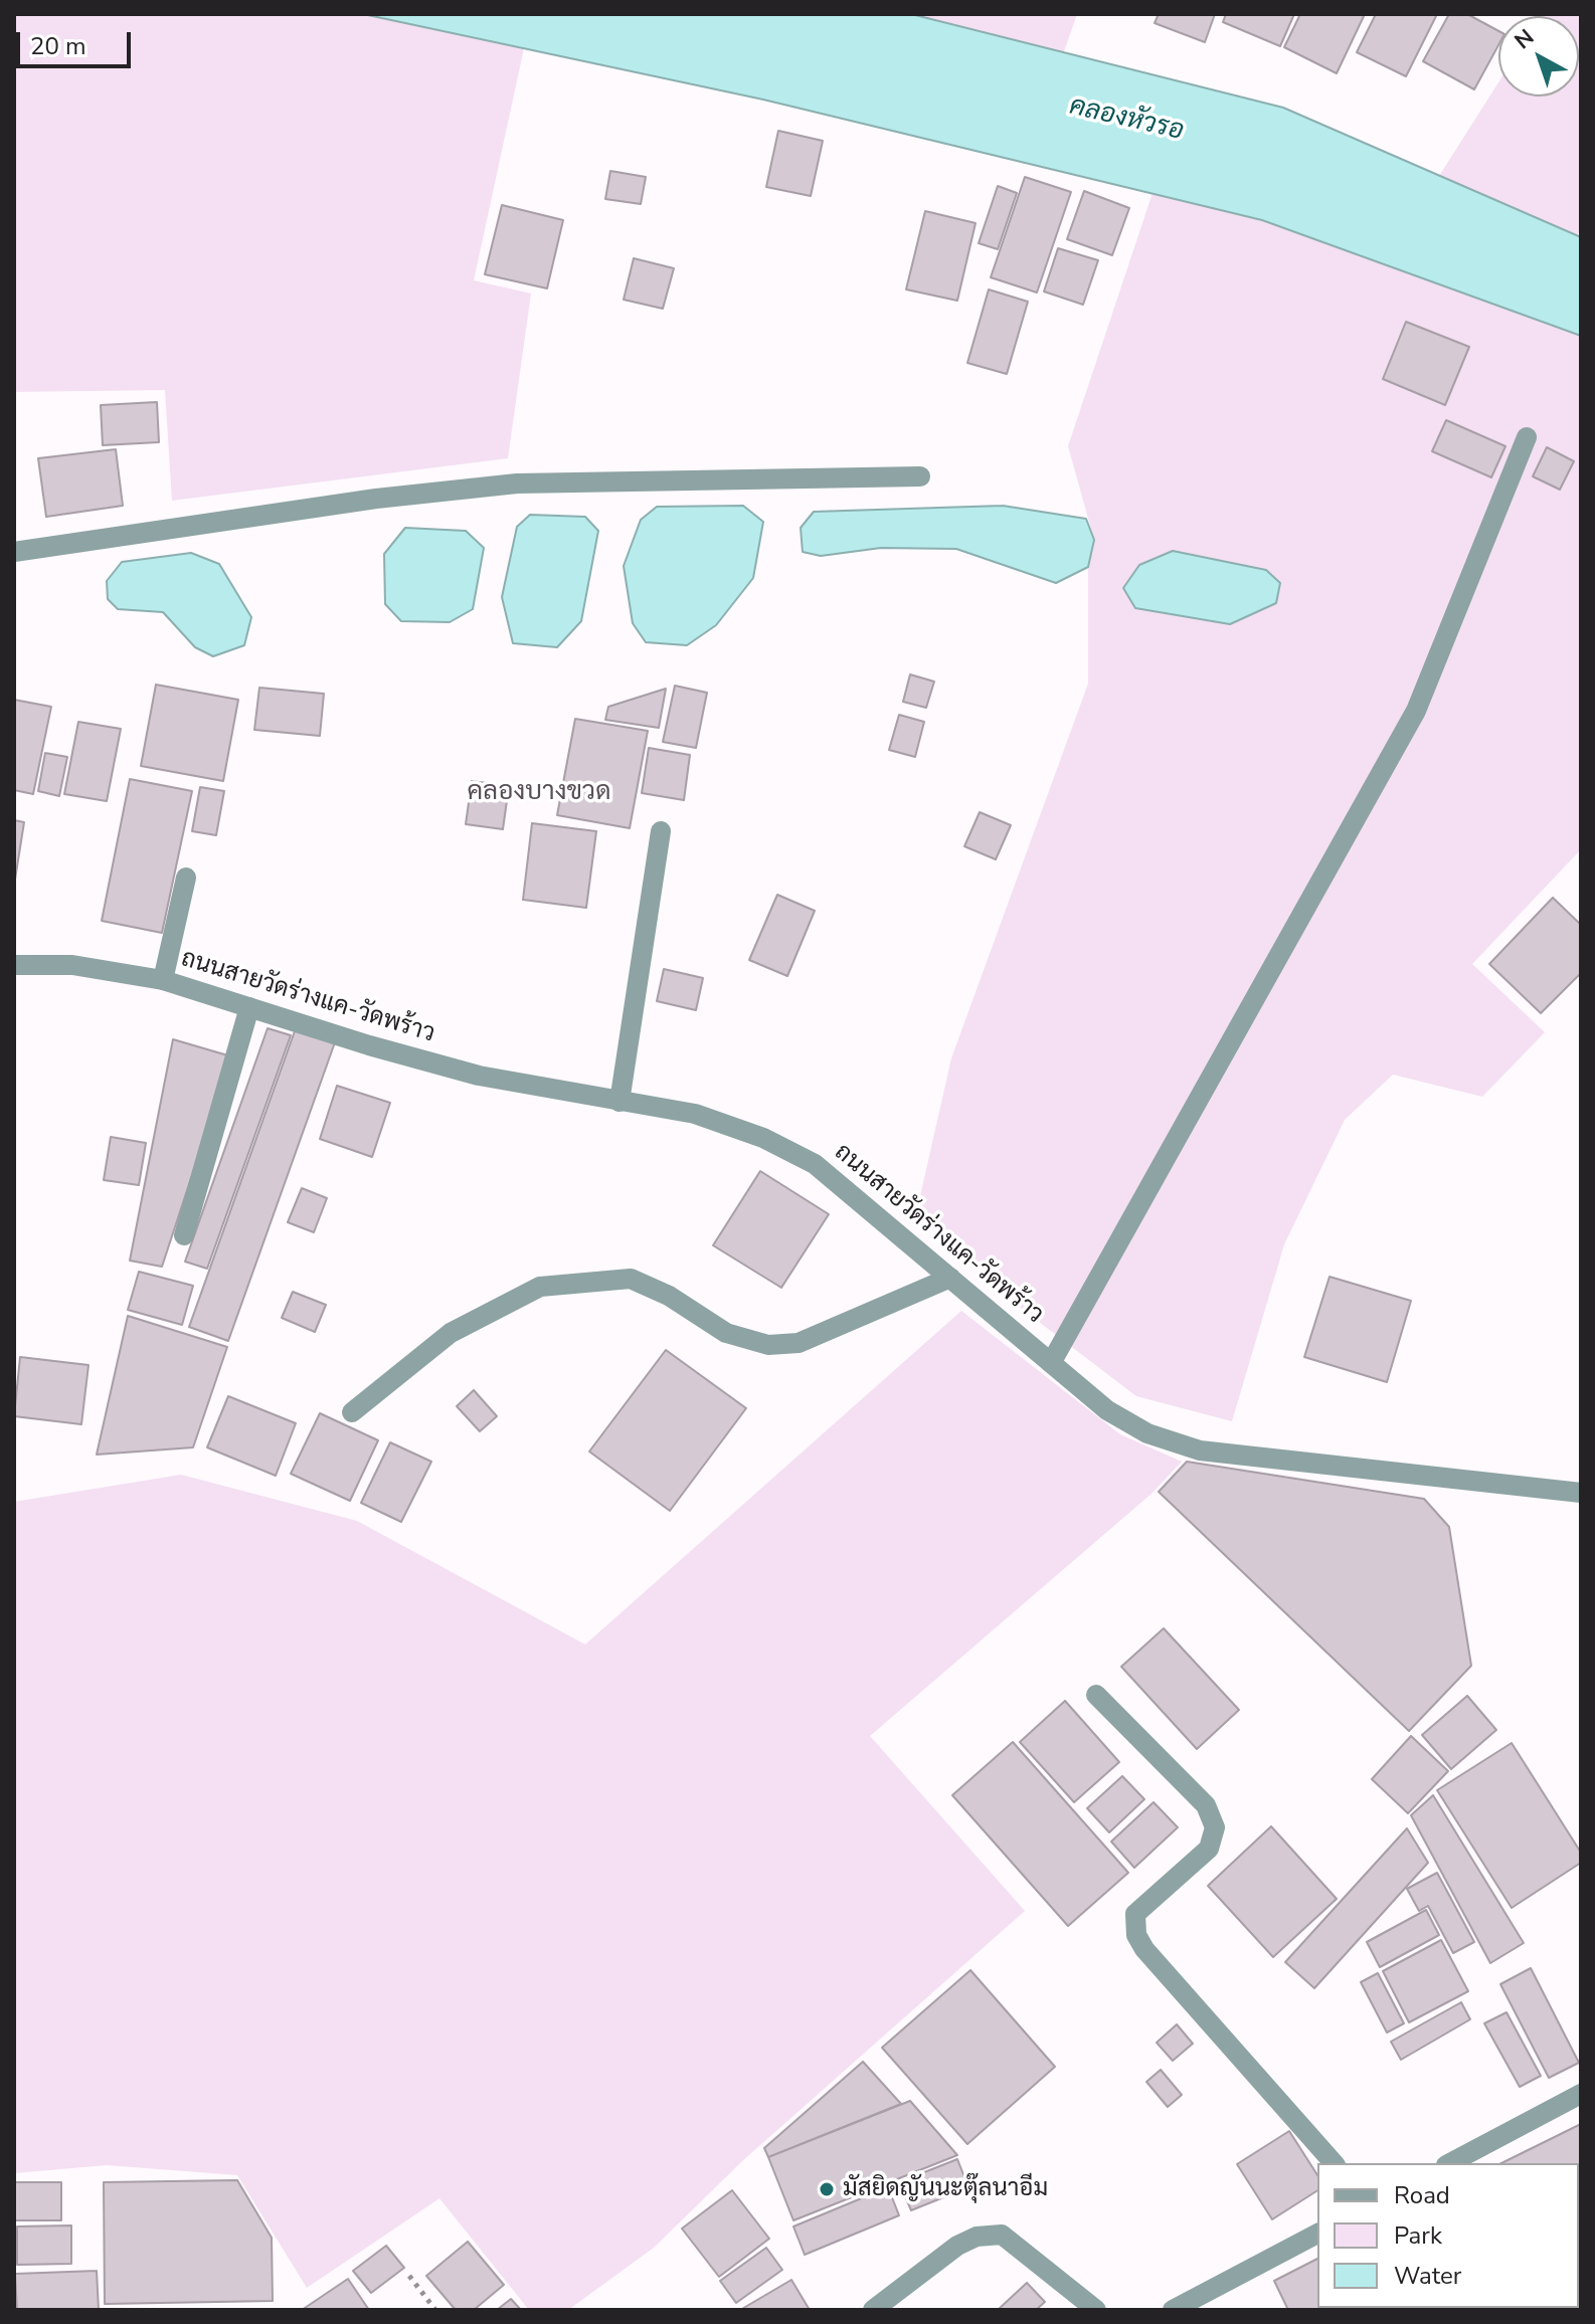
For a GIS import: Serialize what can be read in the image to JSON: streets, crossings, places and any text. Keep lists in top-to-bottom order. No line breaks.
{"streets":{"street":["ถนนสายวัดร่างแค-วัดพร้าว"]},"districts":["คลองบางขวด"],"water":["คลองหัวรอ"],"places":["มัสยิดญันนะตุ๊ลนาอีม"],"legend":["Road","Park","Water"],"scale_bar":"20 m","north":"top left"}
